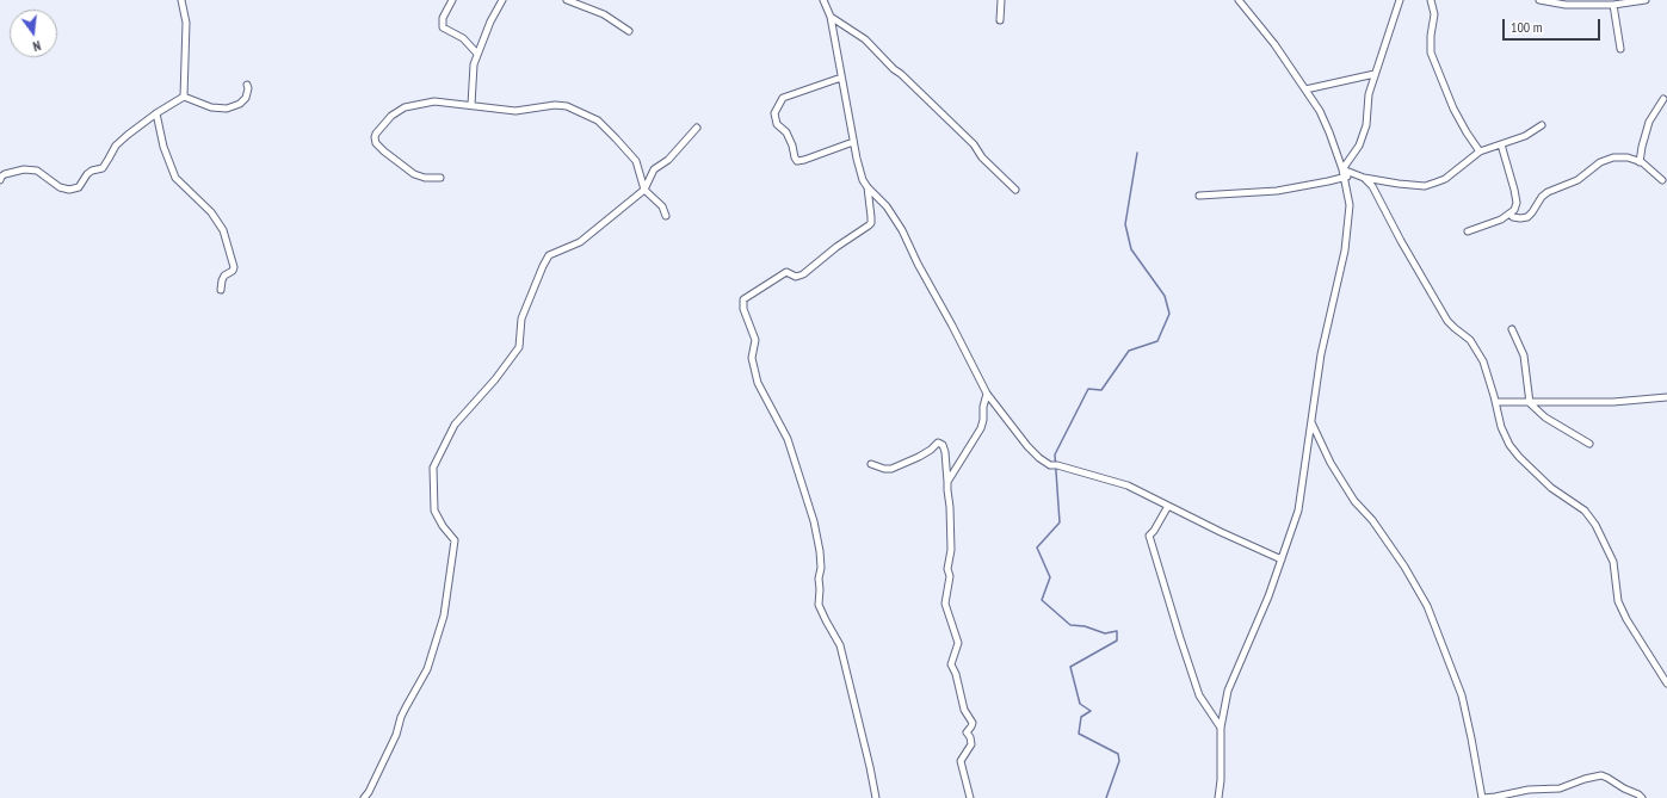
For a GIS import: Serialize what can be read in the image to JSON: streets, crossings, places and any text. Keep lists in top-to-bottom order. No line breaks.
{"scale_bar":"100 m","north":"bottom"}
